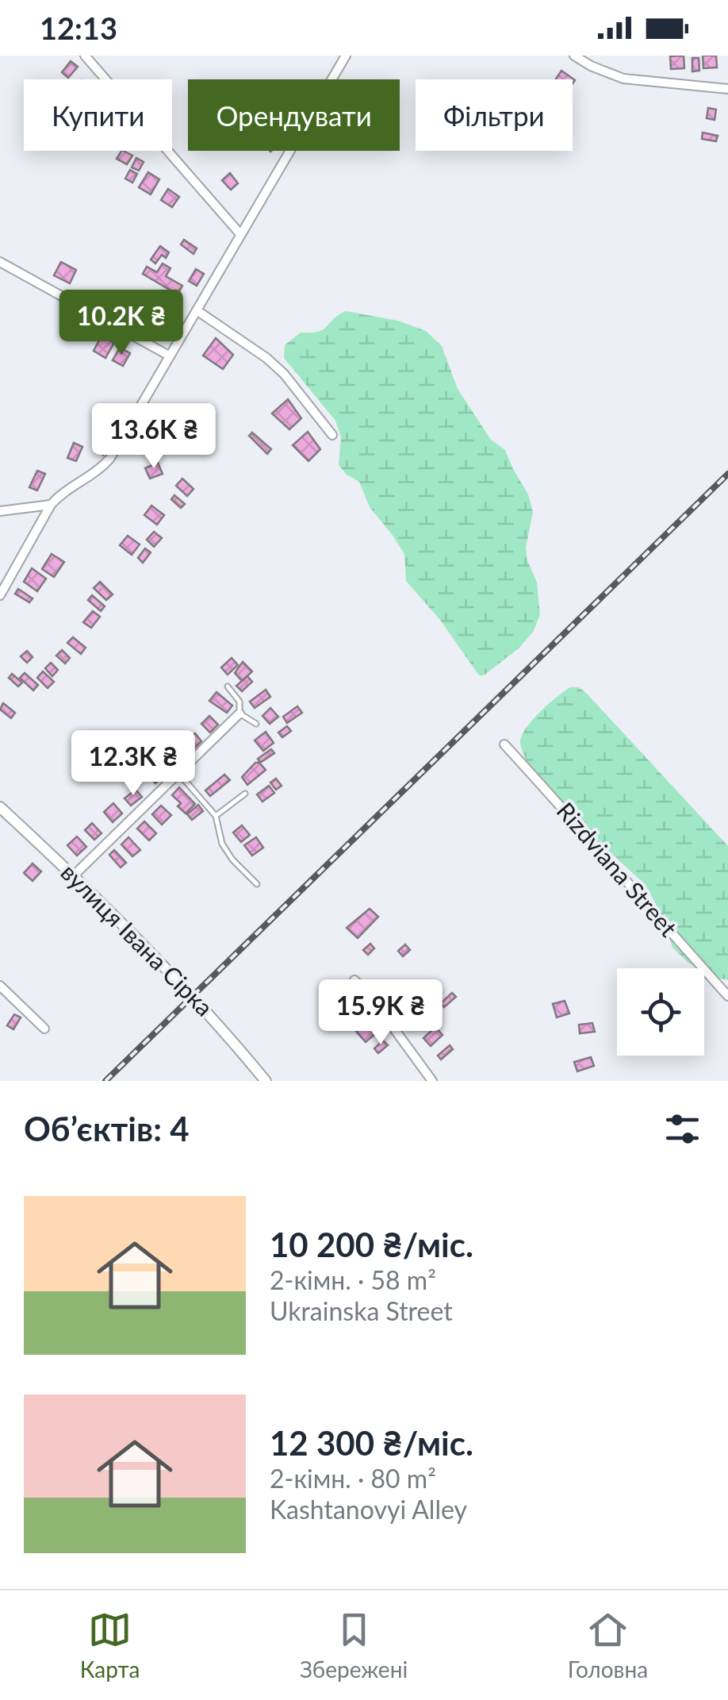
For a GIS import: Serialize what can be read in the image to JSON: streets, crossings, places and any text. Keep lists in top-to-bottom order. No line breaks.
{"streets":{"street":["Rizdviana Street","вулиця Івана Сірка"]},"page":{"status":"12:13","chip":["Купити","Орендувати","Фільтри"],"price":["10.2K ₴","13.6K ₴","12.3K ₴","15.9K ₴"],"heading":"Об’єктів: 4","list":[{"name":"10 200 ₴/міс.","note":"2-кімн. · 58 m² · Ukrainska Street"},{"name":"12 300 ₴/міс.","note":"2-кімн. · 80 m² · Kashtanovyi Alley"}],"tabs":["Карта","Збережені","Головна"]}}
